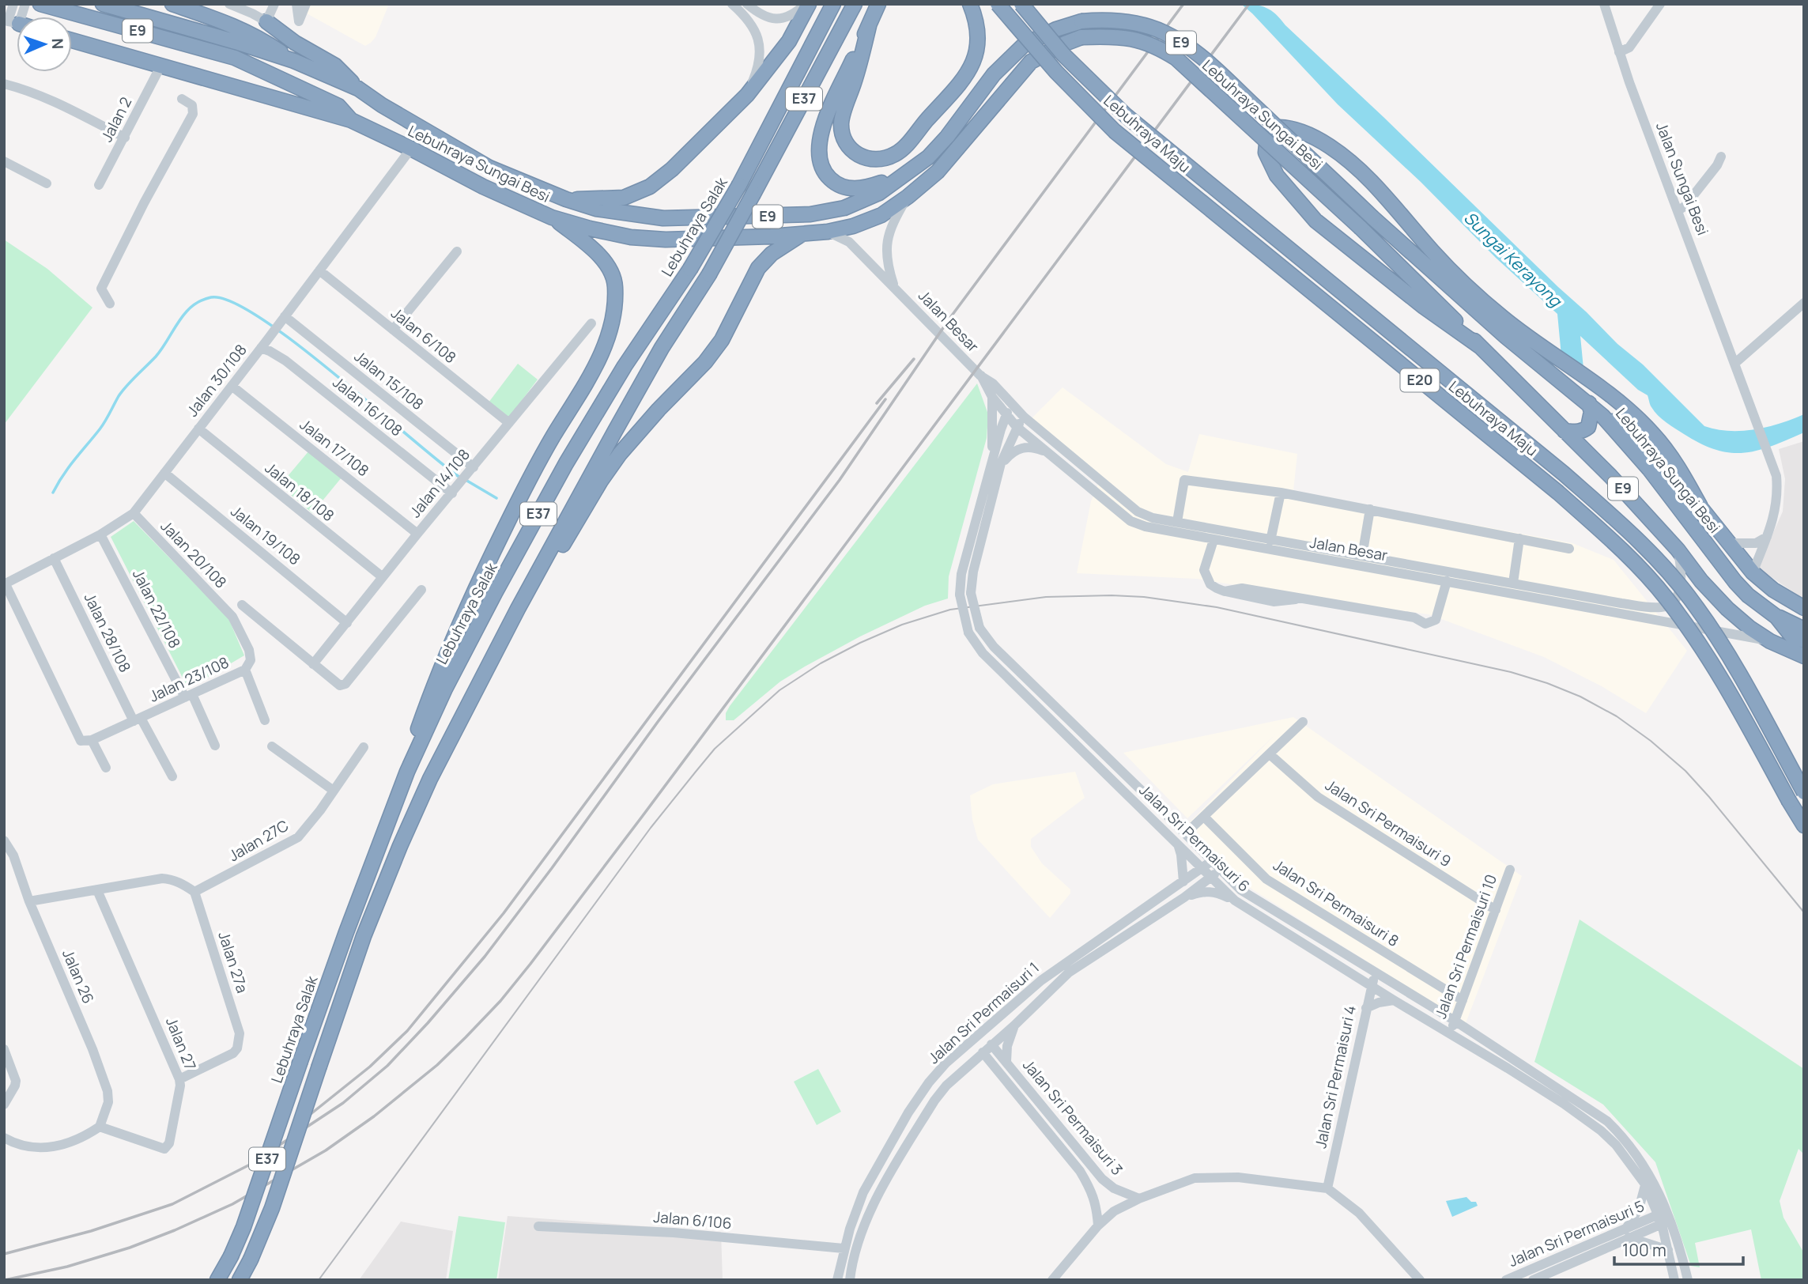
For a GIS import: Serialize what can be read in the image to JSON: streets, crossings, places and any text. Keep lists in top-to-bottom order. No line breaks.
{"streets":{"highway":["E9","E37","Lebuhraya Sungai Besi","Lebuhraya Maju","Lebuhraya Salak","E20"],"street":["Jalan 2","Jalan Sungai Besi","Jalan Besar","Jalan 6/108","Jalan 30/108","Jalan 15/108","Jalan 16/108","Jalan 17/108","Jalan 14/108","Jalan 18/108","Jalan 19/108","Jalan 20/108","Jalan 22/108","Jalan 28/108","Jalan 23/108","Jalan Sri Permaisuri 9","Jalan Sri Permaisuri 6","Jalan 27C","Jalan Sri Permaisuri 8","Jalan Sri Permaisuri 10","Jalan 27a","Jalan 26","Jalan Sri Permaisuri 1","Jalan 27","Jalan Sri Permaisuri 4","Jalan Sri Permaisuri 3","Jalan 6/106","Jalan Sri Permaisuri 5"]},"crossings":[["Lebuhraya Sungai Besi","Jalan Besar"],["Lebuhraya Sungai Besi","Jalan 30/108"],["Jalan Besar","Jalan Sri Permaisuri 6"],["Jalan 6/108","Jalan 30/108"],["Jalan 6/108","Jalan 14/108"],["Jalan 30/108","Jalan 15/108"],["Jalan 30/108","Jalan 16/108"],["Jalan 30/108","Jalan 17/108"],["Jalan 30/108","Jalan 18/108"],["Jalan 30/108","Jalan 19/108"],["Jalan 30/108","Jalan 20/108"],["Jalan 30/108","Jalan 22/108"],["Jalan 30/108","Jalan 28/108"],["Jalan 30/108","Jalan 23/108"],["Jalan 15/108","Jalan 14/108"],["Jalan 16/108","Jalan 14/108"],["Jalan 17/108","Jalan 14/108"],["Jalan 14/108","Jalan 18/108"],["Jalan 14/108","Jalan 19/108"],["Jalan 20/108","Jalan 23/108"],["Jalan 22/108","Jalan 23/108"],["Jalan 28/108","Jalan 23/108"],["Jalan Sri Permaisuri 9","Jalan Sri Permaisuri 10"],["Jalan Sri Permaisuri 6","Jalan Sri Permaisuri 10"],["Jalan Sri Permaisuri 6","Jalan Sri Permaisuri 1"],["Jalan Sri Permaisuri 6","Jalan Sri Permaisuri 4"],["Jalan Sri Permaisuri 6","Jalan Sri Permaisuri 5"],["Jalan 27C","Jalan 27a"],["Jalan Sri Permaisuri 8","Jalan Sri Permaisuri 10"],["Jalan 27a","Jalan 27"],["Jalan 26","Jalan 27"],["Jalan Sri Permaisuri 1","Jalan Sri Permaisuri 3"],["Jalan Sri Permaisuri 1","Jalan 6/106"]],"water":["Sungai Kerayong"],"scale_bar":"100 m","north":"right"}
